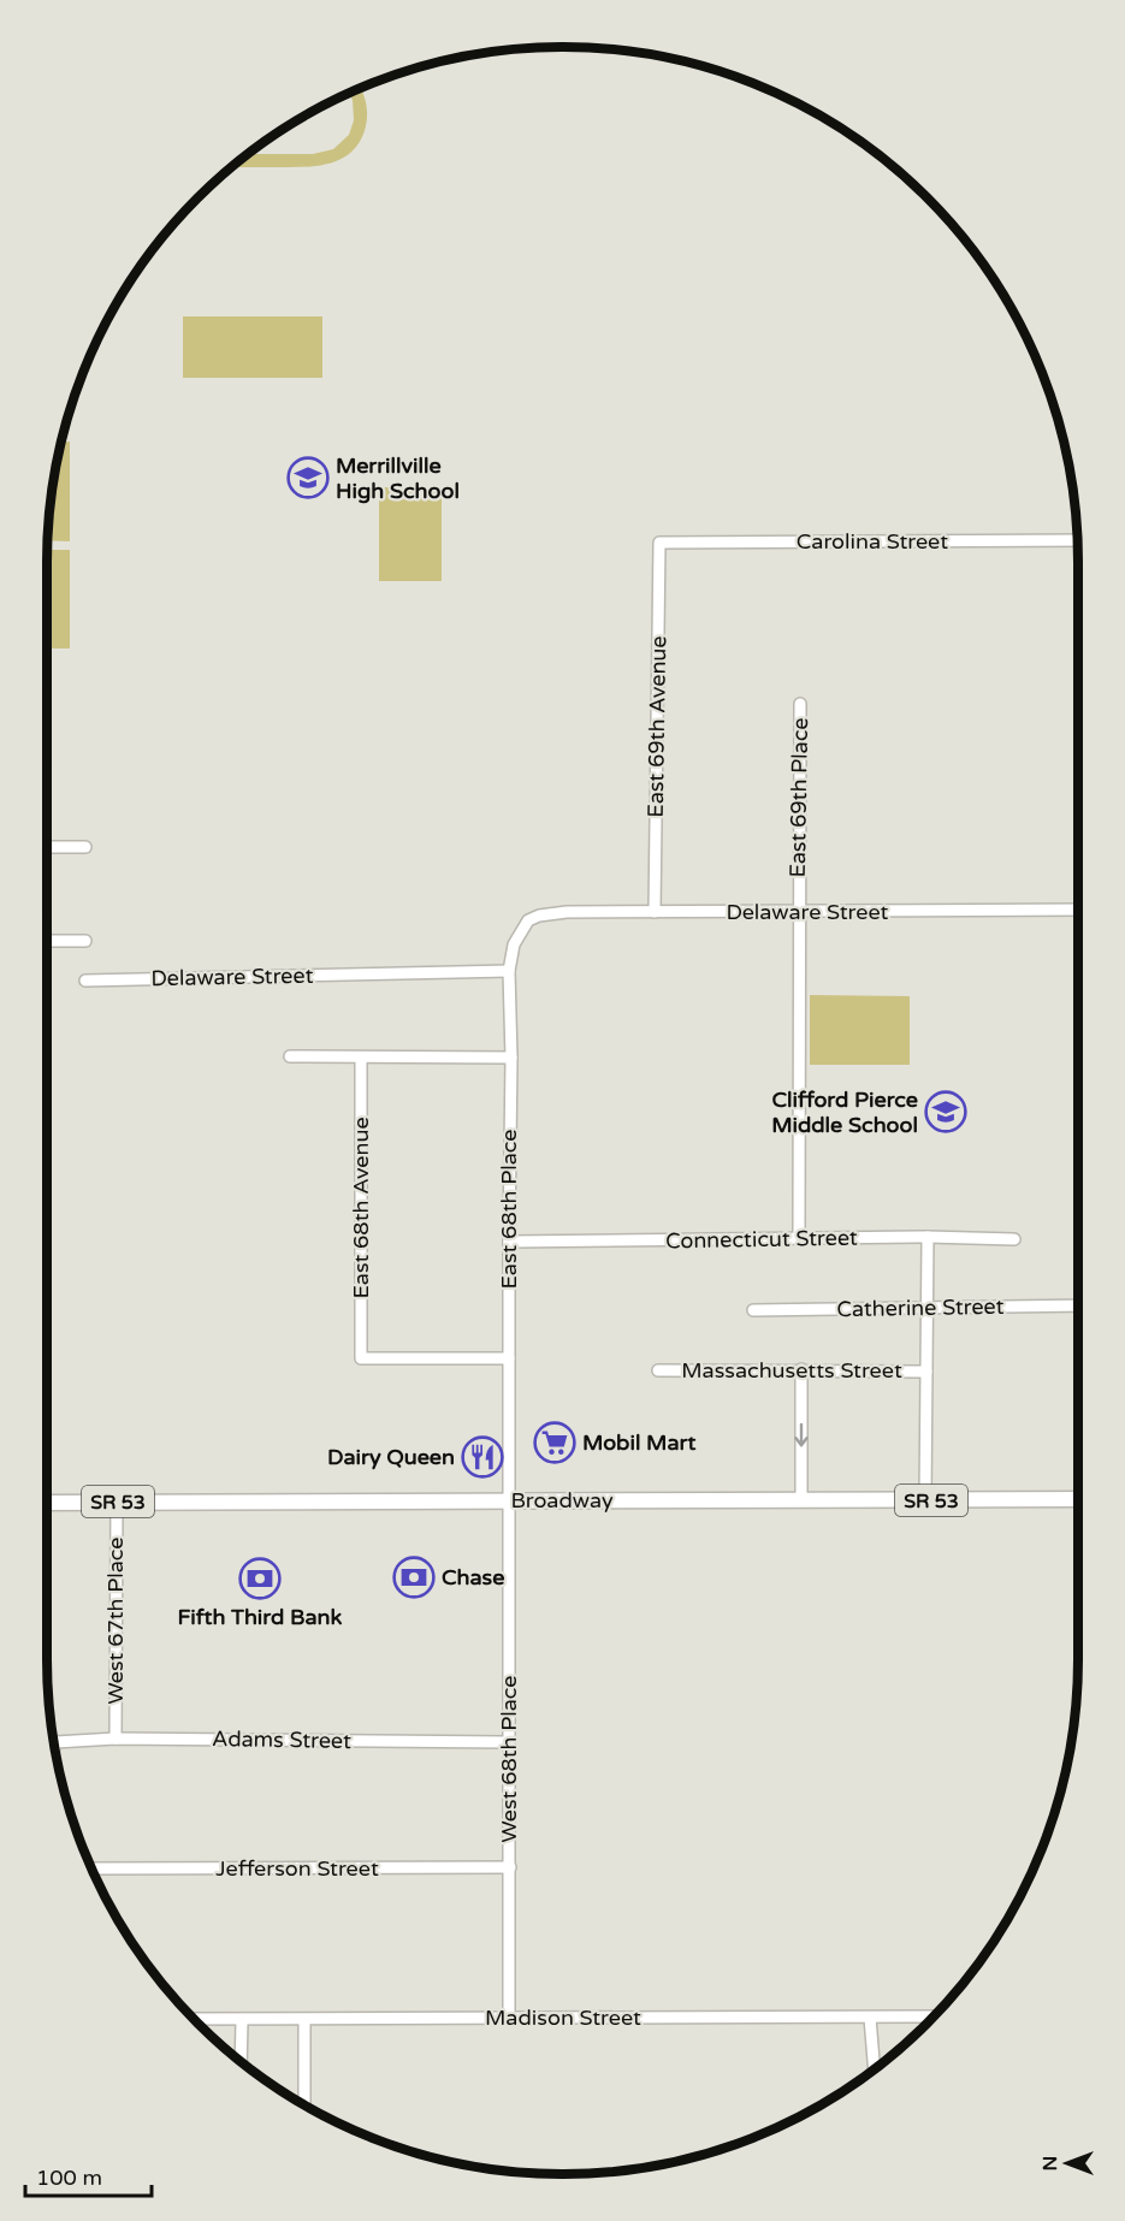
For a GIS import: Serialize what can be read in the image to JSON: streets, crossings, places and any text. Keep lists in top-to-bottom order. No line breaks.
{"streets":{"main road":["Broadway","SR 53"],"street":["Carolina Street","East 69th Avenue","East 69th Place","Delaware Street","East 68th Avenue","East 68th Place","Connecticut Street","Catherine Street","Massachusetts Street","West 67th Place","Adams Street","West 68th Place","Jefferson Street","Madison Street"]},"crossings":[["Carolina Street","East 69th Avenue"],["East 69th Avenue","Delaware Street"],["East 69th Place","Delaware Street"],["East 69th Place","Connecticut Street"],["Delaware Street","East 68th Place"],["East 68th Avenue","East 68th Place"],["East 68th Place","Connecticut Street"],["East 68th Place","Broadway"],["East 68th Place","West 68th Place"],["Broadway","West 67th Place"],["Broadway","West 68th Place"],["West 67th Place","Adams Street"],["Adams Street","West 68th Place"],["West 68th Place","Jefferson Street"],["West 68th Place","Madison Street"]],"places":{"school or university":["Merrillville High School","Clifford Pierce Middle School"],"supermarket":["Mobil Mart"],"restaurant":["Dairy Queen"],"bank":["Chase","Fifth Third Bank"]},"scale_bar":"100 m","north":"left"}
